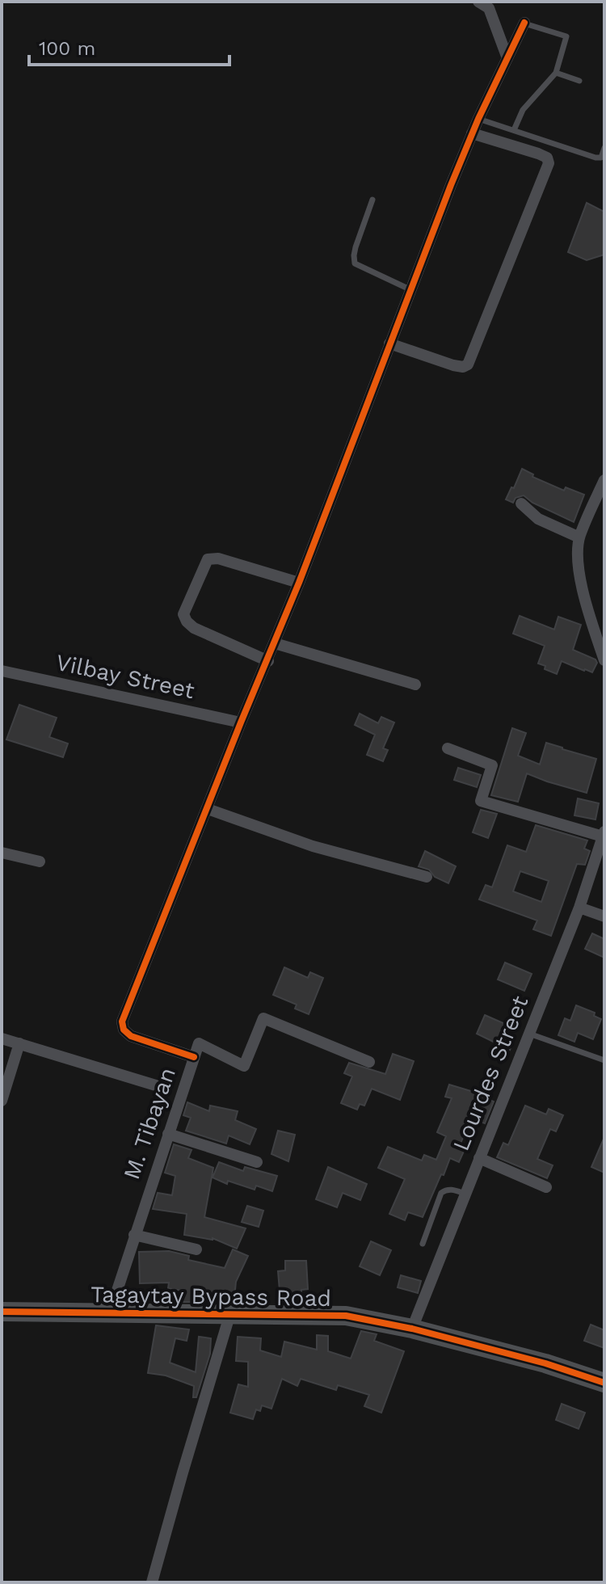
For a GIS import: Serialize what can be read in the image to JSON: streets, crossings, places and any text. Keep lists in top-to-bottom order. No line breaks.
{"streets":{"main road":["Tagaytay Bypass Road"],"street":["Vilbay Street","Lourdes Street","M. Tibayan"]},"crossings":[["Lourdes Street","Tagaytay Bypass Road"],["M. Tibayan","Tagaytay Bypass Road"]],"scale_bar":"100 m"}
